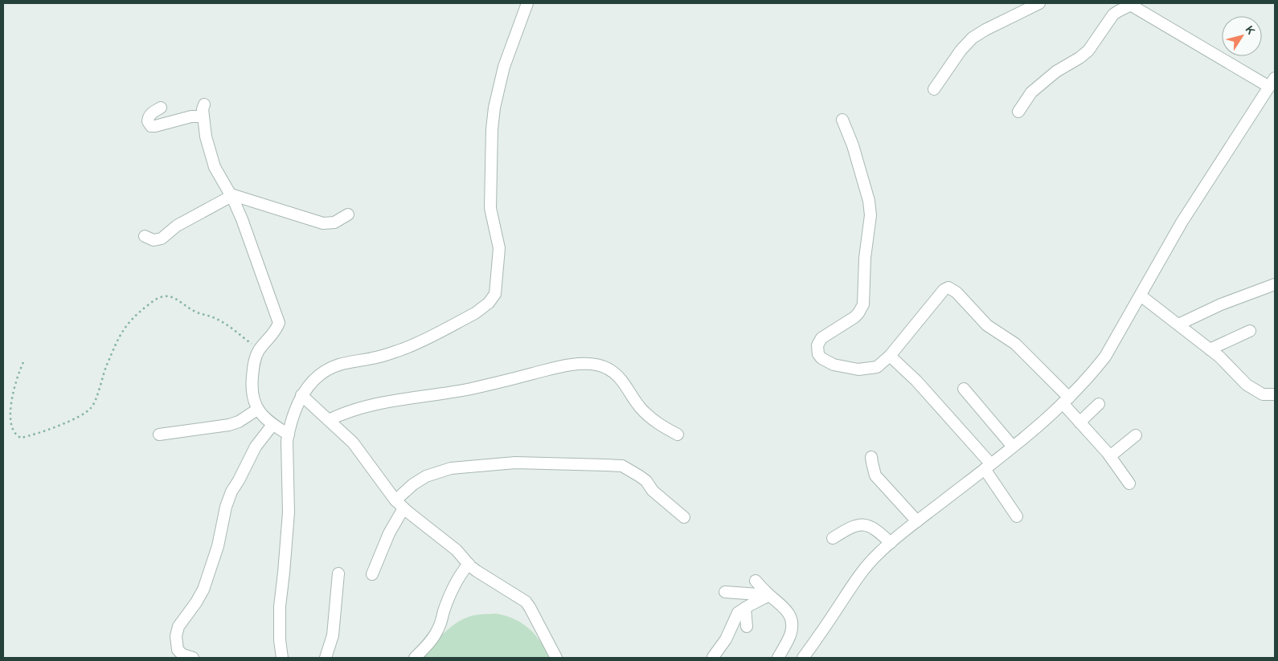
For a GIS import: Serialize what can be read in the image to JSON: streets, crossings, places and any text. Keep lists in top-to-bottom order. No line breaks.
{"north":"top right"}
